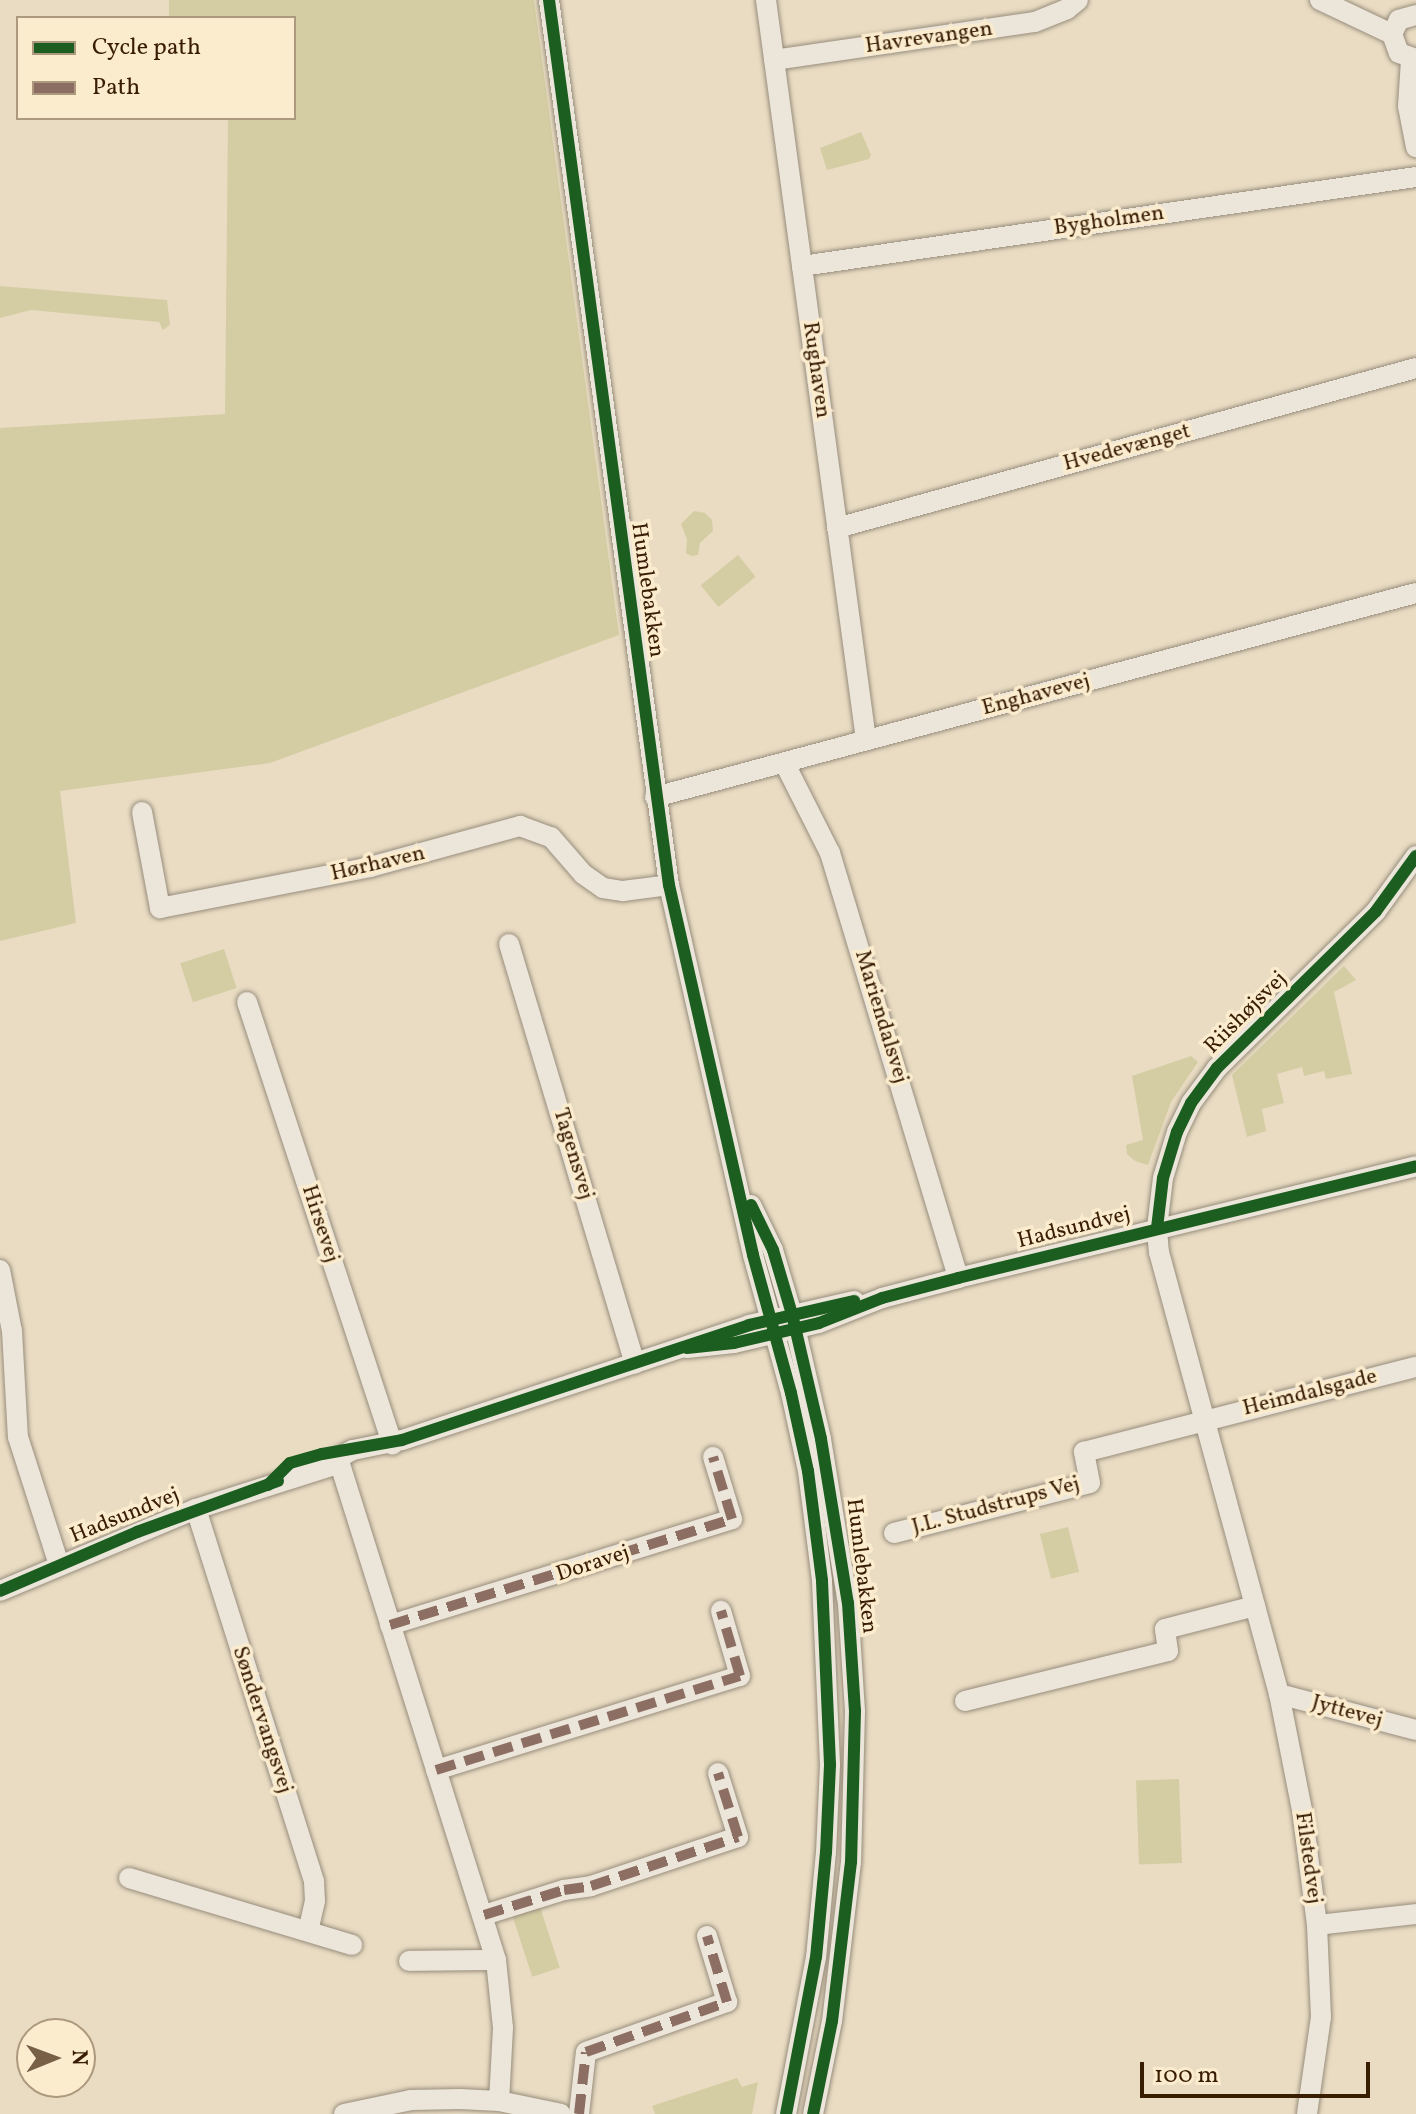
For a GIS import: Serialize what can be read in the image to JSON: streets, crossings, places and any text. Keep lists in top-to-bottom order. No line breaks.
{"streets":{"street":["Havrevangen","Bygholmen","Rughaven","Hvedevænget","Humlebakken","Enghavevej","Hørhaven","Riishøjsvej","Mariendalsvej","Tagensvej","Hirsevej","Hadsundvej","Heimdalsgade","J.L. Studstrups Vej","Doravej","Jyttevej","Søndervangsvej","Filstedvej"]},"crossings":[["Havrevangen","Rughaven"],["Bygholmen","Rughaven"],["Rughaven","Hvedevænget"],["Rughaven","Enghavevej"],["Humlebakken","Enghavevej"],["Humlebakken","Hørhaven"],["Humlebakken","Hadsundvej"],["Enghavevej","Mariendalsvej"],["Riishøjsvej","Hadsundvej"],["Riishøjsvej","Filstedvej"],["Mariendalsvej","Hadsundvej"],["Tagensvej","Hadsundvej"],["Hirsevej","Hadsundvej"],["Hadsundvej","Søndervangsvej"],["Hadsundvej","Filstedvej"],["Heimdalsgade","J.L. Studstrups Vej"],["Heimdalsgade","Filstedvej"],["J.L. Studstrups Vej","Filstedvej"],["Jyttevej","Filstedvej"]],"legend":["Cycle path","Path"],"scale_bar":"100 m","north":"right"}
